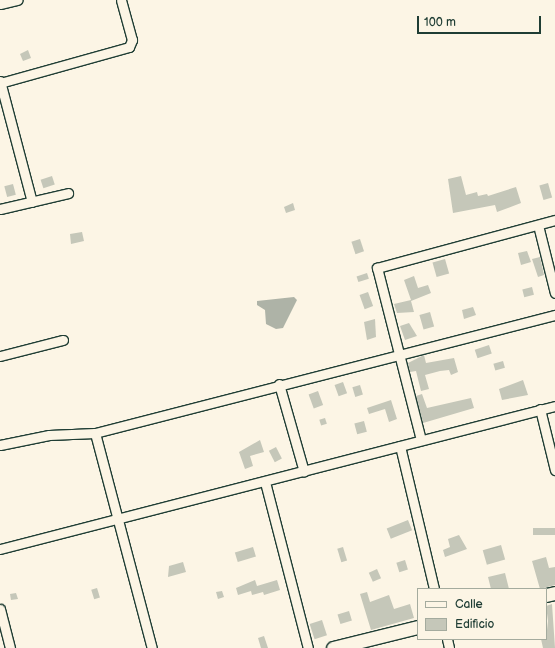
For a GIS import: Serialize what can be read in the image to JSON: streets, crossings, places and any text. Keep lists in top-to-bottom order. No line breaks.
{"legend":["Calle","Edificio"],"scale_bar":"100 m"}
